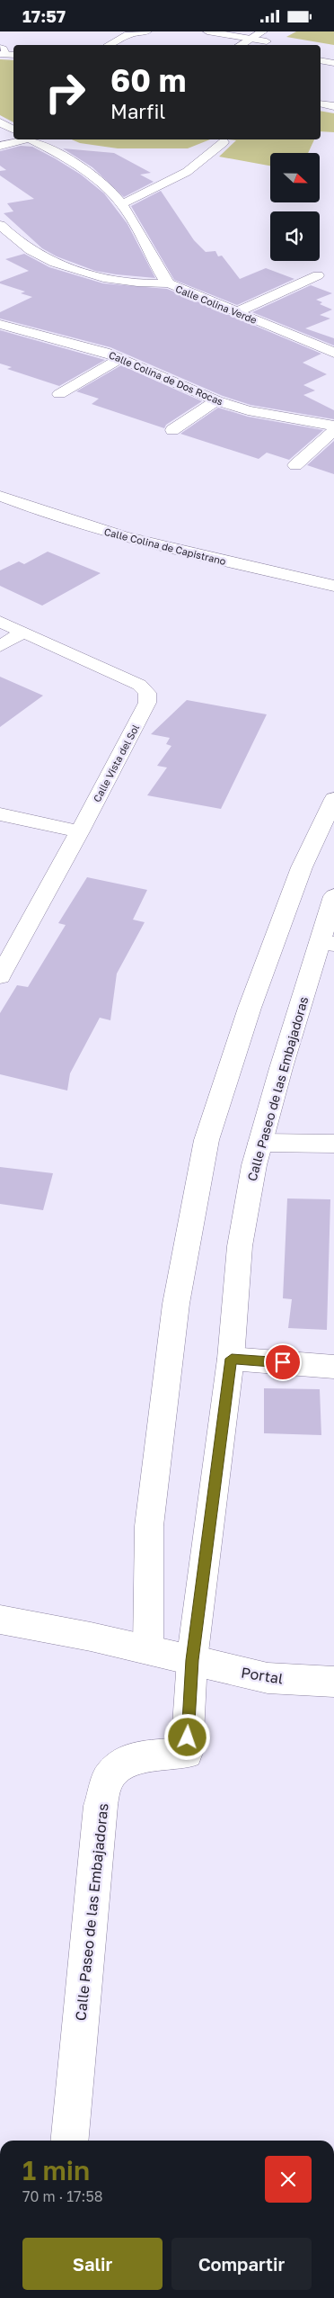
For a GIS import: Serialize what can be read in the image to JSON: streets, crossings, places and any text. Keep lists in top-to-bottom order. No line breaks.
{"streets":{"street":["Calle Colina Verde","Calle Colina de Dos Rocas","Calle Colina de Capistrano","Calle Vista del Sol","Calle Paseo de las Embajadoras","Portal"]},"crossings":[["Calle Paseo de las Embajadoras","Portal"]],"north":"right","page":{"status":"17:57","turn":["60 m","Marfil"],"heading":["1 min","70 m · 17:58"],"buttons":["Salir","Compartir"]}}
